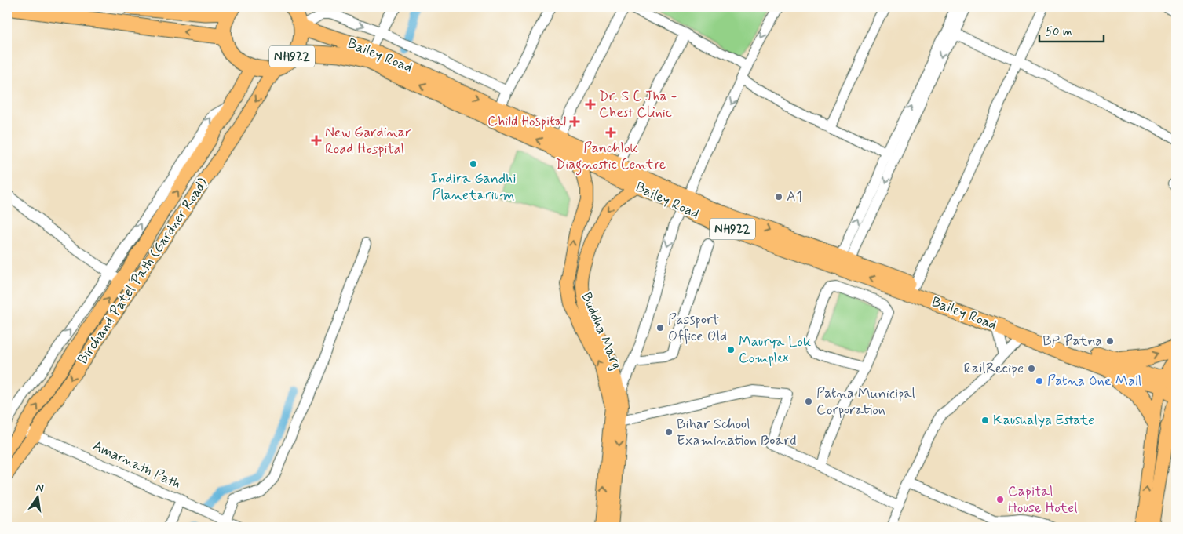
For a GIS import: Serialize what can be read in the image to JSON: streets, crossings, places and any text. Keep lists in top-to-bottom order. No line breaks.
{"streets":{"highway":["Bailey Road","NH922"],"main road":["Birchand Patel Path (Gardner Road)","Buddha Marg"],"street":["Amarnath Path"]},"crossings":[["Bailey Road","NH922"],["Bailey Road","Buddha Marg"],["NH922","Birchand Patel Path (Gardner Road)"],["Birchand Patel Path (Gardner Road)","Amarnath Path"]],"places":{"health":["Dr. S C Jha - Chest Clinic","Child Hospital","Panchlok Diagnostic Centre","New Gardinar Road Hospital"],"other":["Indira Gandhi Planetarium","A1","Passport Office Old","BP Patna","Maurya Lok Complex","RailRecipe","Patna One Mall","Patna Municipal Corporation","Kaushalya Estate","Bihar School Examination Board","Capital House Hotel"]},"scale_bar":"50 m","north":"top"}
